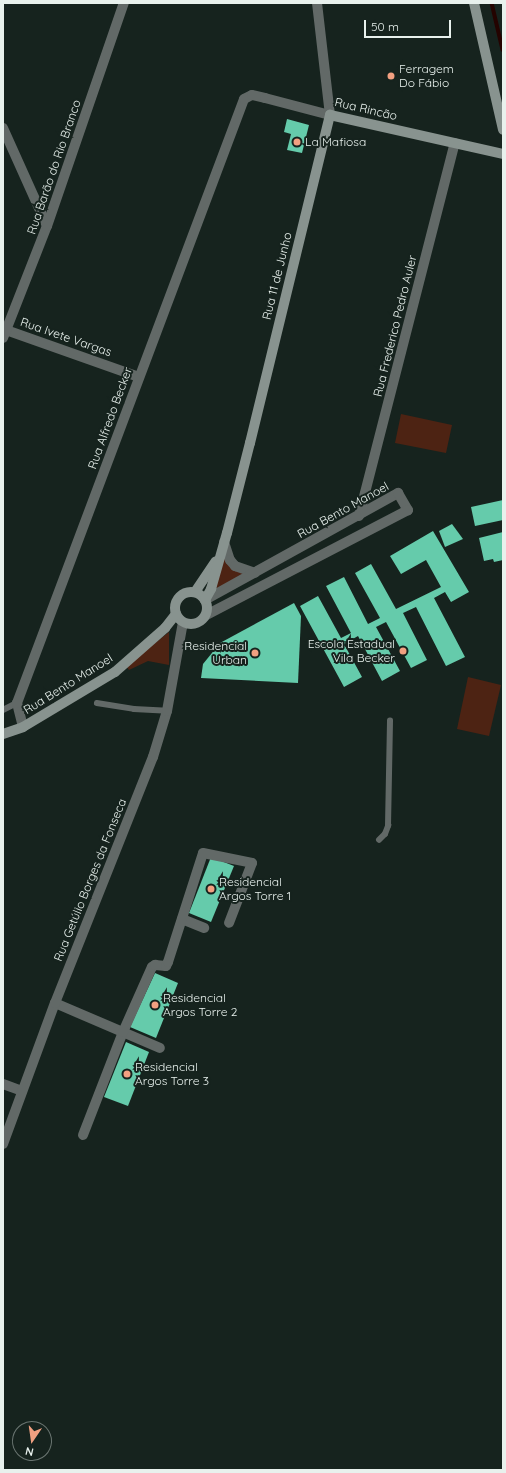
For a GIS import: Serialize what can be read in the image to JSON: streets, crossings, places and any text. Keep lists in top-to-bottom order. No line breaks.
{"streets":{"main road":["Rua Rincão","Rua 11 de Junho","Rua Bento Manoel"],"street":["Rua Barão do Rio Branco","Rua Frederico Pedro Auler","Rua Ivete Vargas","Rua Alfredo Becker","Rua Getúlio Borges da Fonseca"]},"crossings":[["Rua Rincão","Rua 11 de Junho"],["Rua Rincão","Rua Frederico Pedro Auler"],["Rua Rincão","Rua Alfredo Becker"],["Rua Barão do Rio Branco","Rua Ivete Vargas"],["Rua 11 de Junho","Rua Bento Manoel"],["Rua 11 de Junho","Rua Getúlio Borges da Fonseca"],["Rua Frederico Pedro Auler","Rua Bento Manoel"],["Rua Ivete Vargas","Rua Alfredo Becker"],["Rua Bento Manoel","Rua Getúlio Borges da Fonseca"]],"places":["Ferragem Do Fábio","La Mafiosa","Escola Estadual Vila Becker","Residencial Urban","Residencial Argos Torre 1","Residencial Argos Torre 2","Residencial Argos Torre 3"],"scale_bar":"50 m","north":"bottom"}
